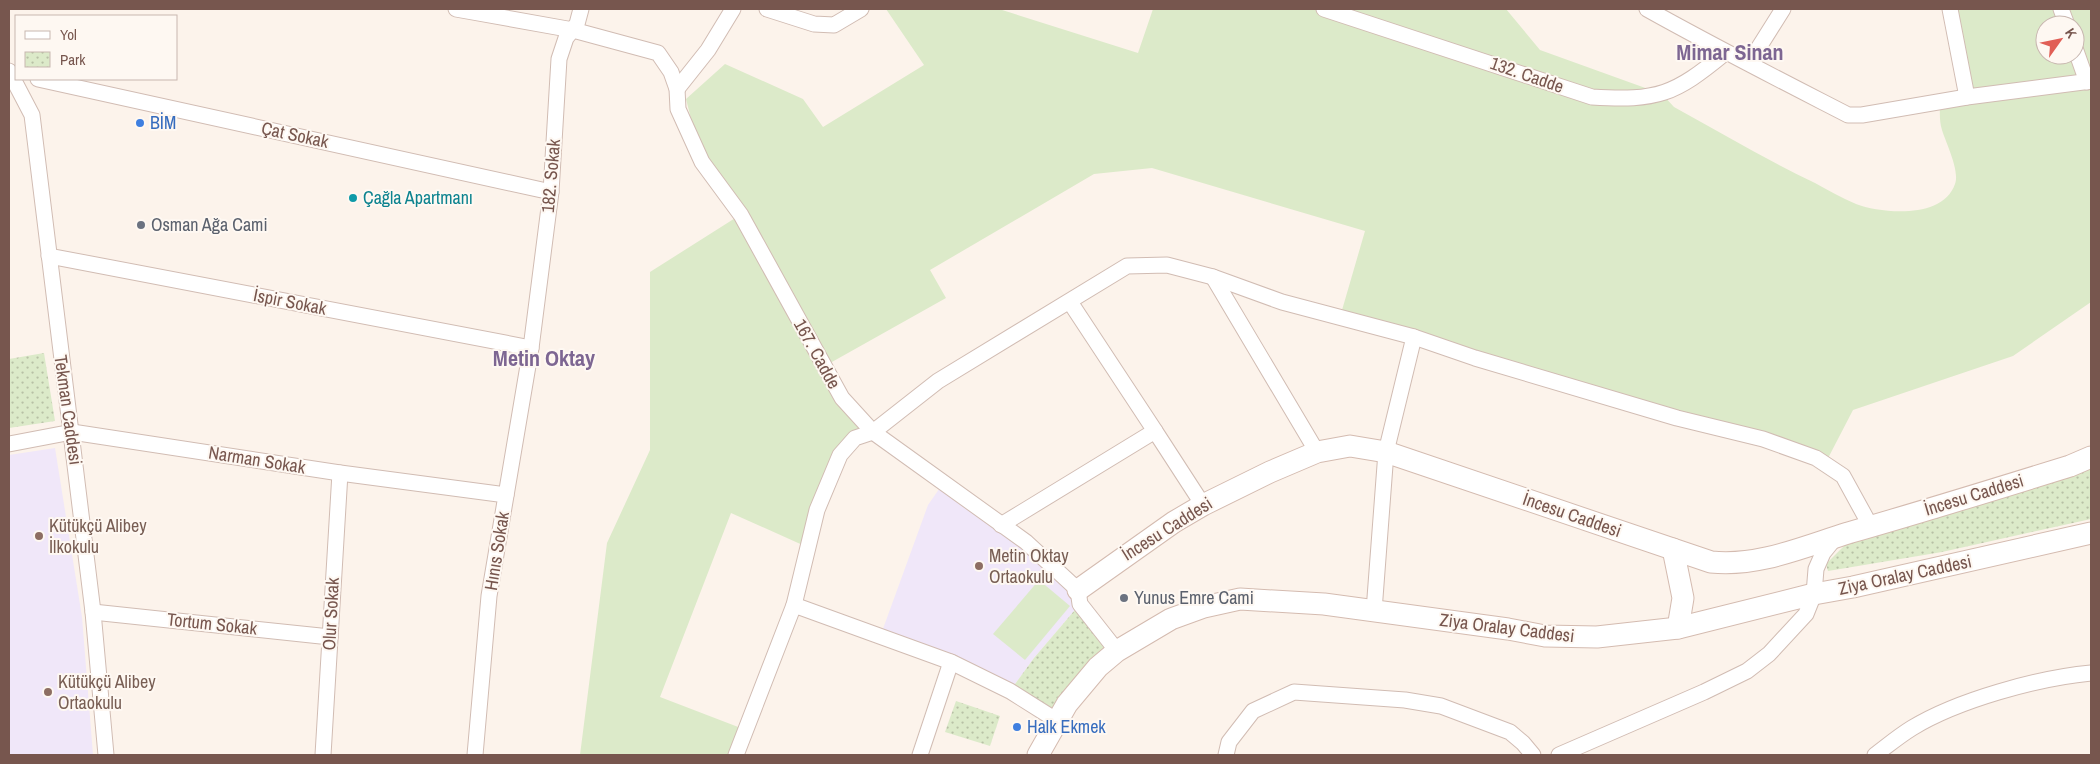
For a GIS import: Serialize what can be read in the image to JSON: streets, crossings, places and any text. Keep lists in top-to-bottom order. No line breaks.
{"streets":{"main road":["İncesu Caddesi","Ziya Oralay Caddesi"],"street":["132. Cadde","Çat Sokak","182. Sokak","İspir Sokak","167. Cadde","Tekman Caddesi","Narman Sokak","Hınıs Sokak","Olur Sokak","Tortum Sokak"]},"crossings":[["Çat Sokak","182. Sokak"],["182. Sokak","İspir Sokak"],["182. Sokak","167. Cadde"],["182. Sokak","Hınıs Sokak"],["İspir Sokak","Tekman Caddesi"],["İspir Sokak","Hınıs Sokak"],["167. Cadde","İncesu Caddesi"],["167. Cadde","Ziya Oralay Caddesi"],["Tekman Caddesi","Narman Sokak"],["Tekman Caddesi","Tortum Sokak"],["Narman Sokak","Hınıs Sokak"],["Narman Sokak","Olur Sokak"],["Olur Sokak","Tortum Sokak"]],"districts":["Mimar Sinan","Metin Oktay"],"places":["BİM","Çağla Apartmanı","Osman Ağa Cami","Kütükçü Alibey İlkokulu","Metin Oktay Ortaokulu","Yunus Emre Cami","Kütükçü Alibey Ortaokulu","Halk Ekmek"],"legend":["Yol","Park"],"north":"top right"}
